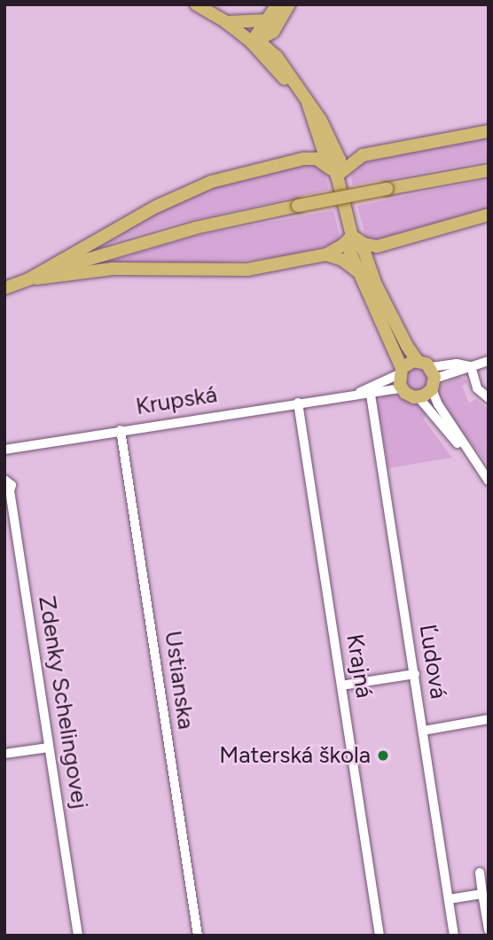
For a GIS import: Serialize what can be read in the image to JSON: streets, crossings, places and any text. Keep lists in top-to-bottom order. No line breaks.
{"streets":{"street":["Krupská","Ľudová","Krajná","Ustianska","Zdenky Schelingovej"]},"crossings":[["Krupská","Ľudová"],["Krupská","Krajná"],["Krupská","Ustianska"]],"places":["Materská škola"]}
